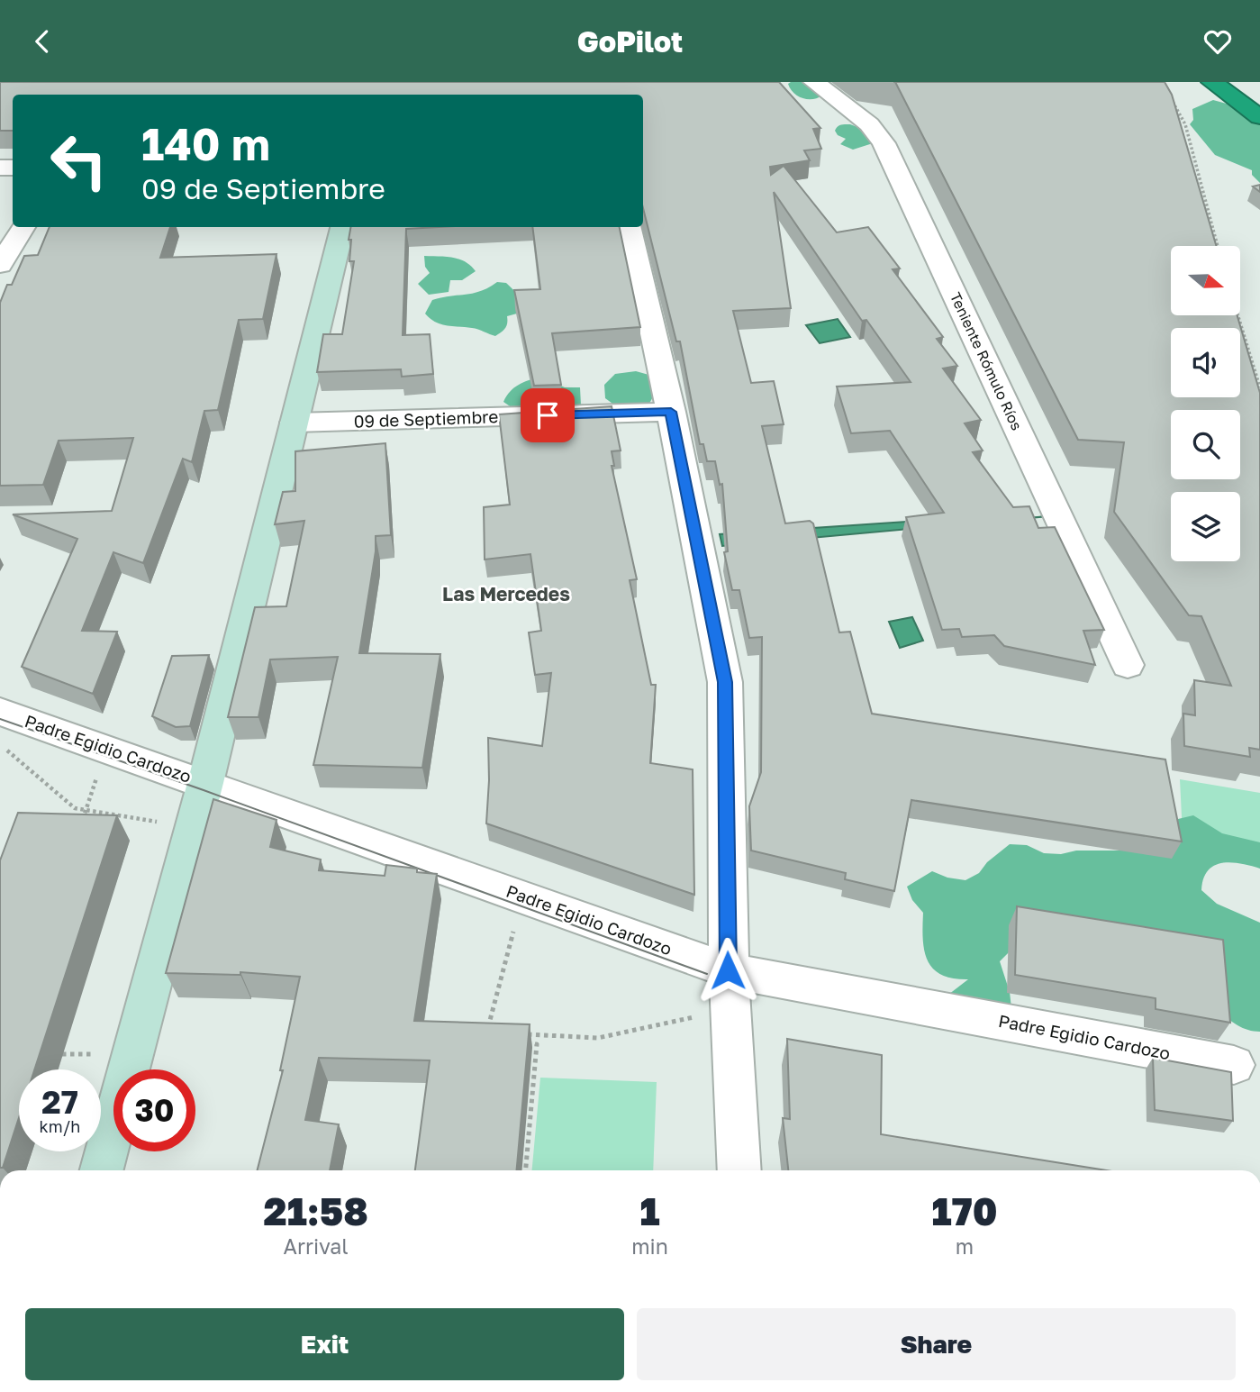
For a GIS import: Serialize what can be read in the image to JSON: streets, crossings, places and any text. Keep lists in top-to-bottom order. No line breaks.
{"streets":{"street":["Teniente Rómulo Ríos","09 de Septiembre","Padre Egidio Cardozo"]},"districts":["Las Mercedes"],"north":"right","page":{"header":"GoPilot","turn":["140 m","09 de Septiembre"],"speed":"27 km/h","limit":"30","eta":["21:58","Arrival","1","min","170","m"],"buttons":["Exit","Share"]}}
